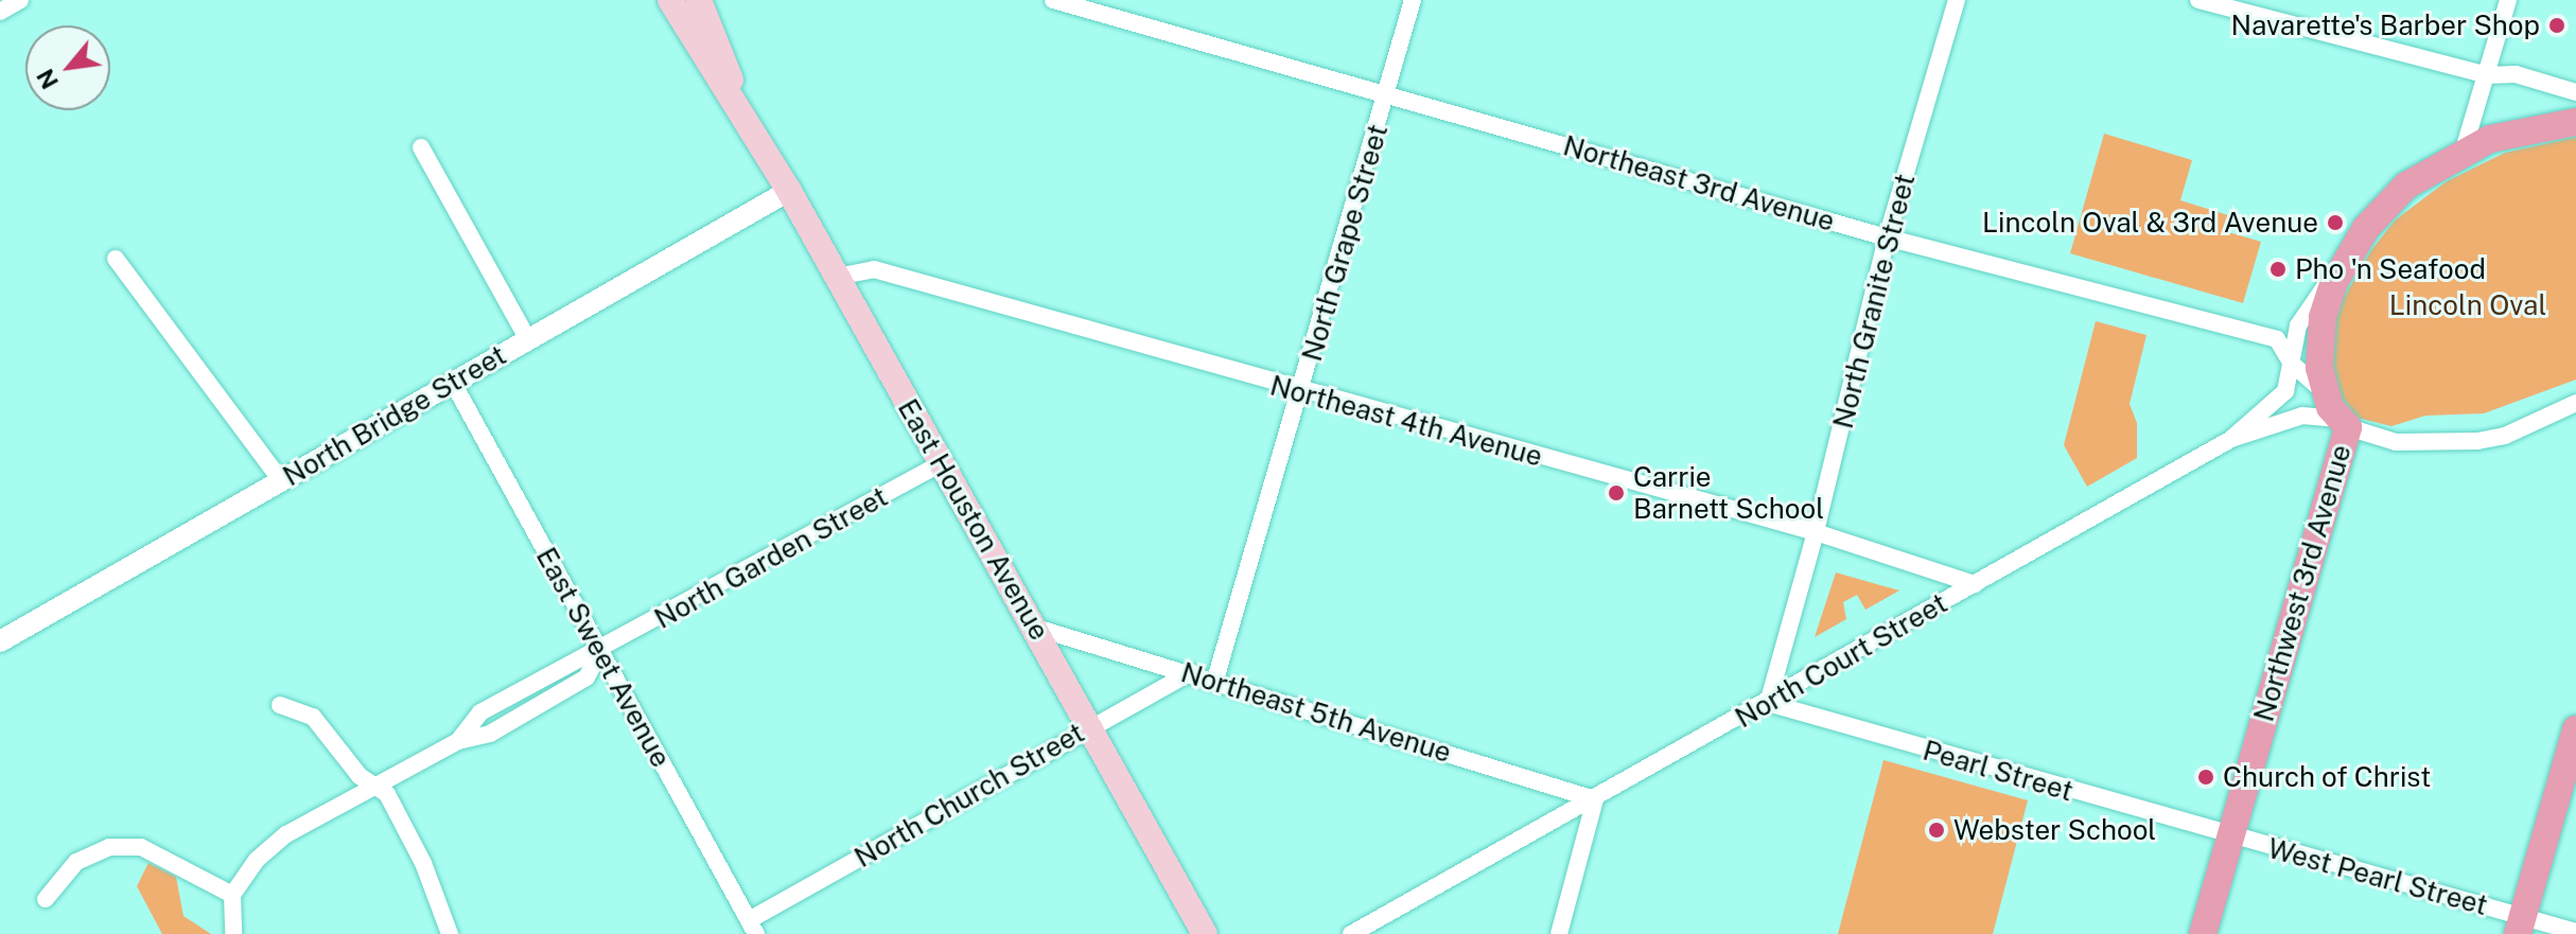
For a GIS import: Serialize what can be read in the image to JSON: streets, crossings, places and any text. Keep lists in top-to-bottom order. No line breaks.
{"streets":{"main road":["East Houston Avenue","Northwest 3rd Avenue"],"street":["Northeast 3rd Avenue","North Grape Street","North Granite Street","North Bridge Street","Northeast 4th Avenue","North Garden Street","East Sweet Avenue","North Court Street","Northeast 5th Avenue","Pearl Street","North Church Street","West Pearl Street"]},"crossings":[["Northeast 3rd Avenue","North Grape Street"],["Northeast 3rd Avenue","North Granite Street"],["North Grape Street","Northeast 4th Avenue"],["North Grape Street","Northeast 5th Avenue"],["North Granite Street","Northeast 4th Avenue"],["North Granite Street","North Court Street"],["North Granite Street","Pearl Street"],["North Bridge Street","East Houston Avenue"],["North Bridge Street","East Sweet Avenue"],["Northeast 4th Avenue","East Houston Avenue"],["Northeast 4th Avenue","North Court Street"],["East Houston Avenue","North Garden Street"],["East Houston Avenue","Northeast 5th Avenue"],["East Houston Avenue","North Church Street"],["North Garden Street","East Sweet Avenue"],["Northwest 3rd Avenue","North Court Street"],["Northwest 3rd Avenue","Pearl Street"],["Northwest 3rd Avenue","West Pearl Street"],["East Sweet Avenue","North Church Street"],["North Court Street","Northeast 5th Avenue"],["North Court Street","Pearl Street"],["Northeast 5th Avenue","North Church Street"],["Pearl Street","West Pearl Street"]],"parks":["Lincoln Oval"],"places":["Navarette's Barber Shop","Lincoln Oval & 3rd Avenue","Pho 'n Seafood","Carrie Barnett School","Church of Christ","Webster School"],"north":"bottom left"}
